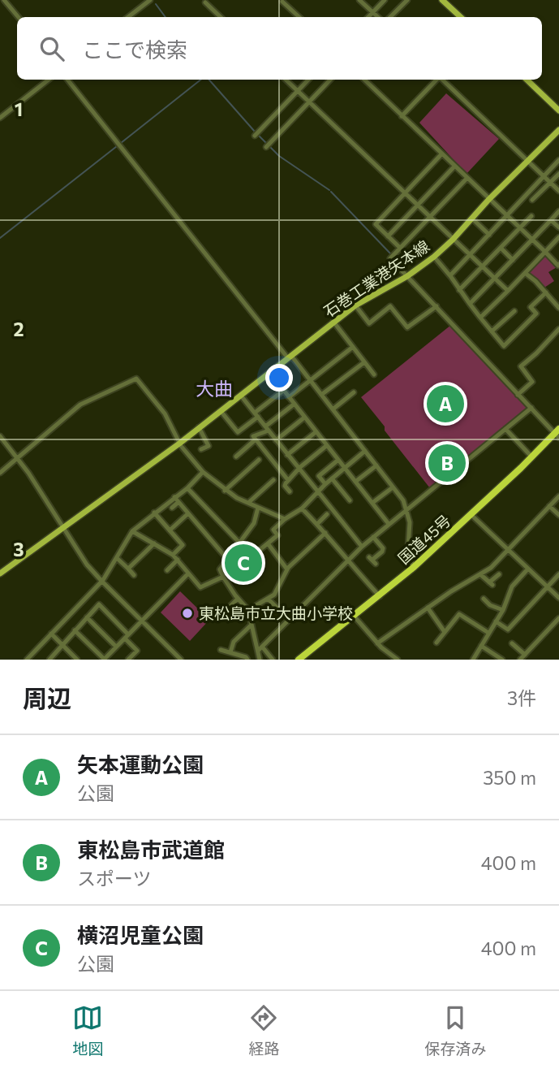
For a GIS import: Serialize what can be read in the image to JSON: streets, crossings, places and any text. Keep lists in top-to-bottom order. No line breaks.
{"streets":{"highway":["国道45号"],"main road":["石巻工業港矢本線"]},"districts":["大曲"],"places":["東松島市立大曲小学校"],"page":{"search":"ここで検索","pins":["A","B","C"],"heading":["周辺","3件"],"list":[{"mark":"A","name":"矢本運動公園","note":"公園","value":"350 m"},{"mark":"B","name":"東松島市武道館","note":"スポーツ","value":"400 m"},{"mark":"C","name":"横沼児童公園","note":"公園","value":"400 m"}],"nav":["地図","経路","保存済み"]},"grid":{"rows":["1","2","3"]}}
